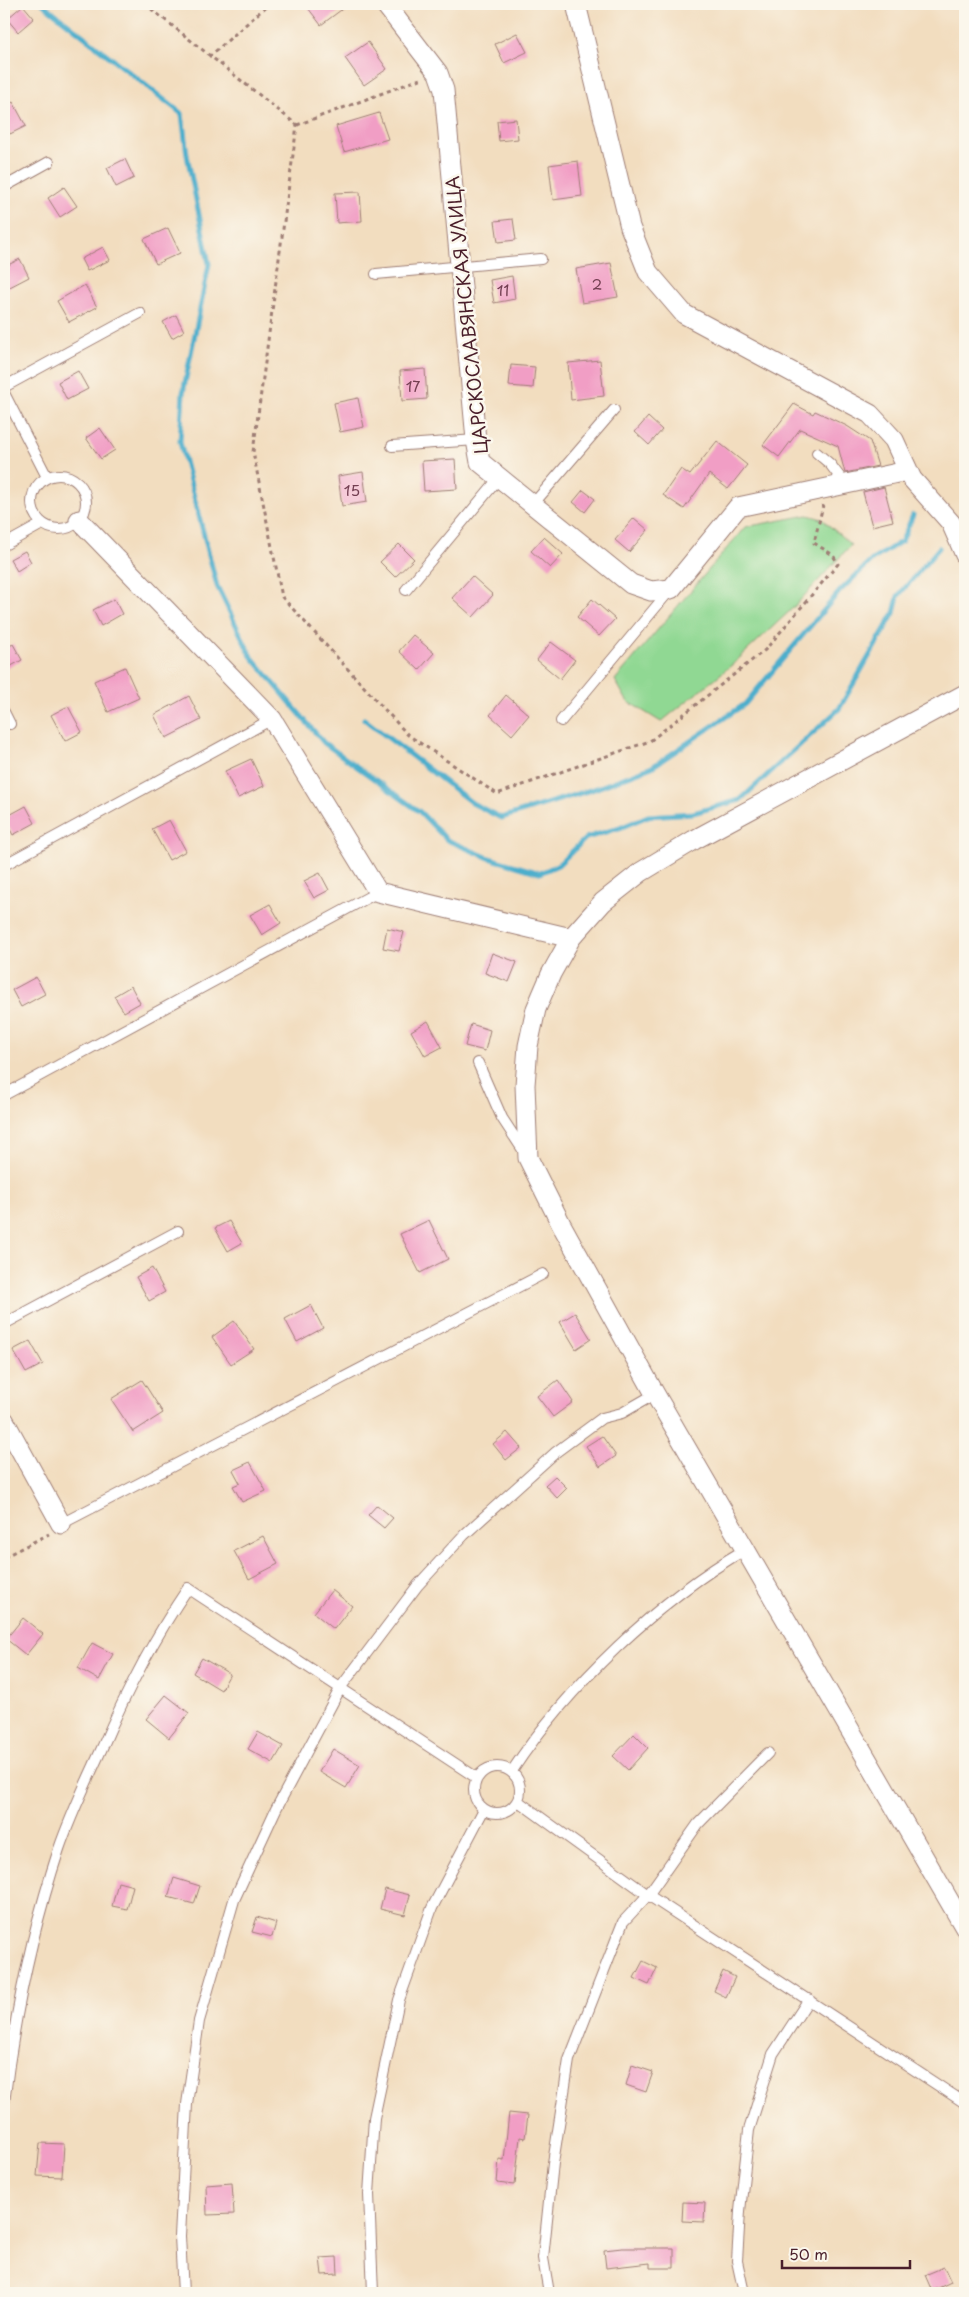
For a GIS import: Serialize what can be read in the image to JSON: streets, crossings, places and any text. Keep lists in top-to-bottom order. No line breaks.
{"streets":{"street":["ЦАРСКОСЛАВЯНСКАЯ УЛИЦА"]},"house_numbers":["2","11","17","15"],"scale_bar":"50 m"}
